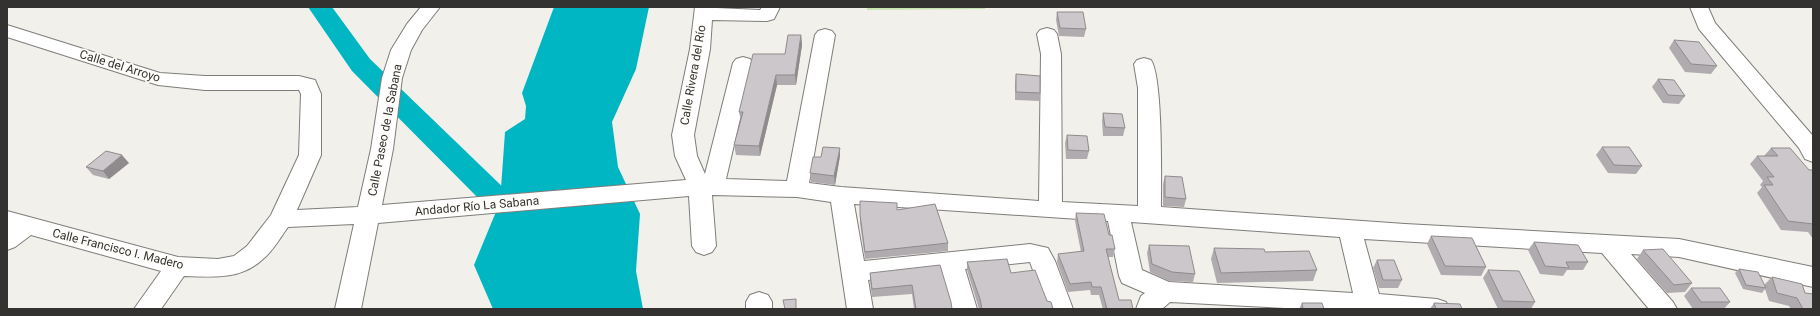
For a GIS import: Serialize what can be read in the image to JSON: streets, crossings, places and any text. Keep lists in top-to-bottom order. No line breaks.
{"streets":{"street":["Calle del Arroyo","Calle Rivera del Río","Calle Paseo de la Sabana","Andador Río La Sabana","Calle Francisco I. Madero"]},"crossings":[["Calle del Arroyo","Calle Francisco I. Madero"],["Calle Rivera del Río","Andador Río La Sabana"],["Calle Paseo de la Sabana","Andador Río La Sabana"],["Andador Río La Sabana","Calle Francisco I. Madero"]]}
